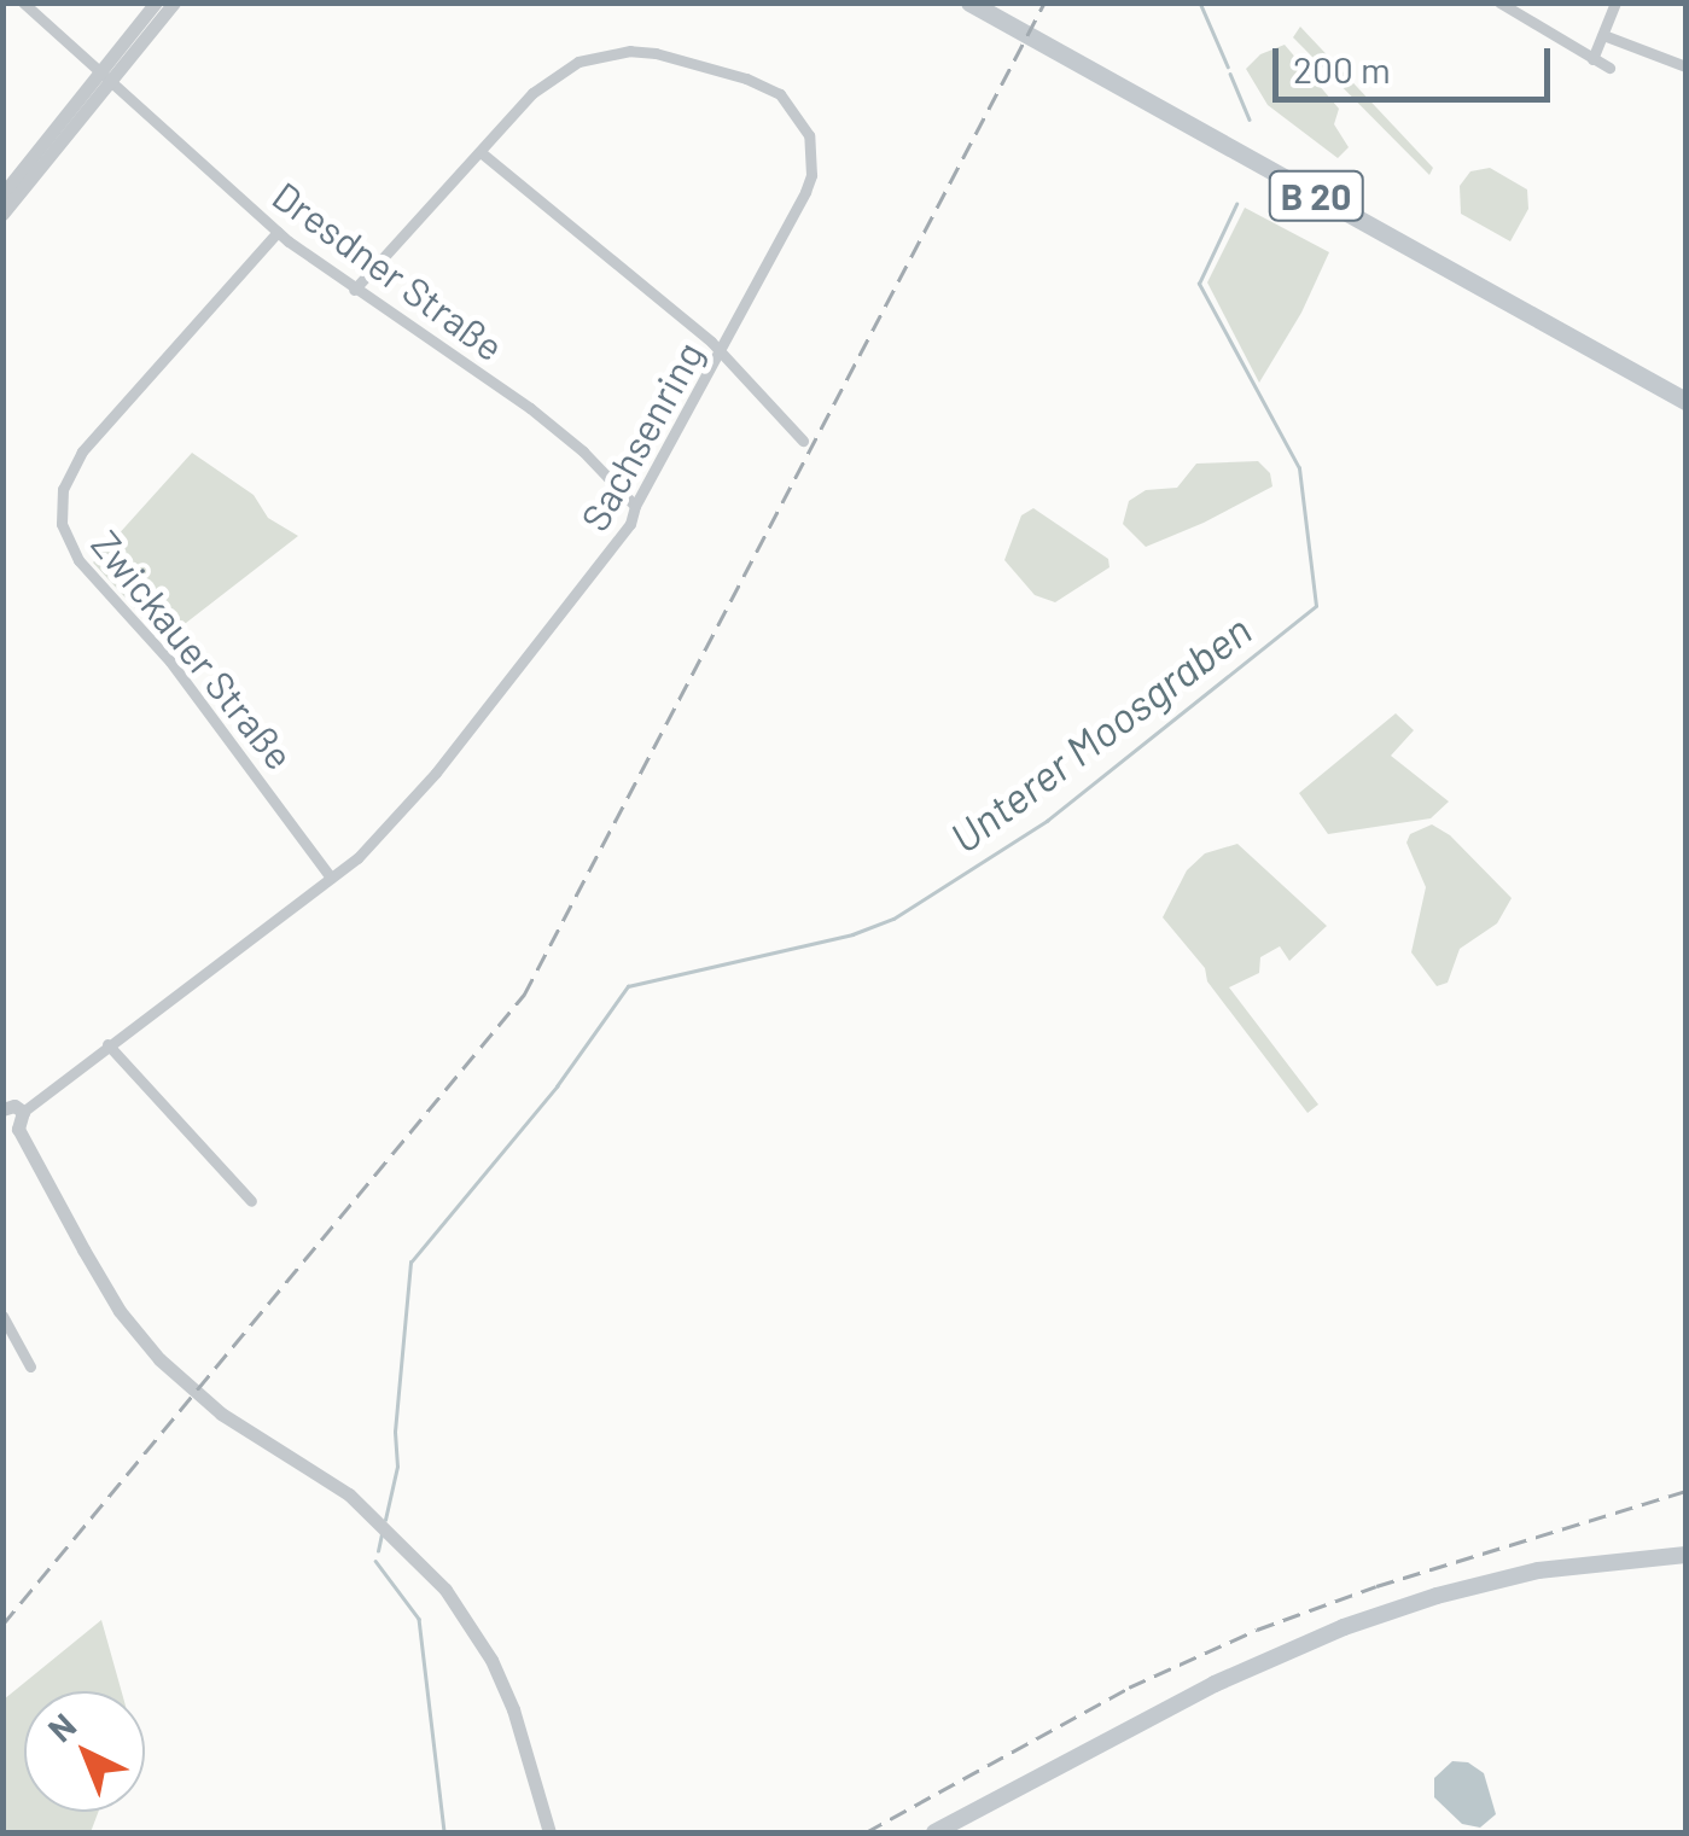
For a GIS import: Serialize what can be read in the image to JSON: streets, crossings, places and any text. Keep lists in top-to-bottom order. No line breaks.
{"streets":{"highway":["B 20"],"street":["Dresdner Straße","Sachsenring","Zwickauer Straße"]},"crossings":[["Dresdner Straße","Sachsenring"],["Dresdner Straße","Zwickauer Straße"],["Sachsenring","Zwickauer Straße"]],"water":["Unterer Moosgraben"],"scale_bar":"200 m","north":"top left"}
